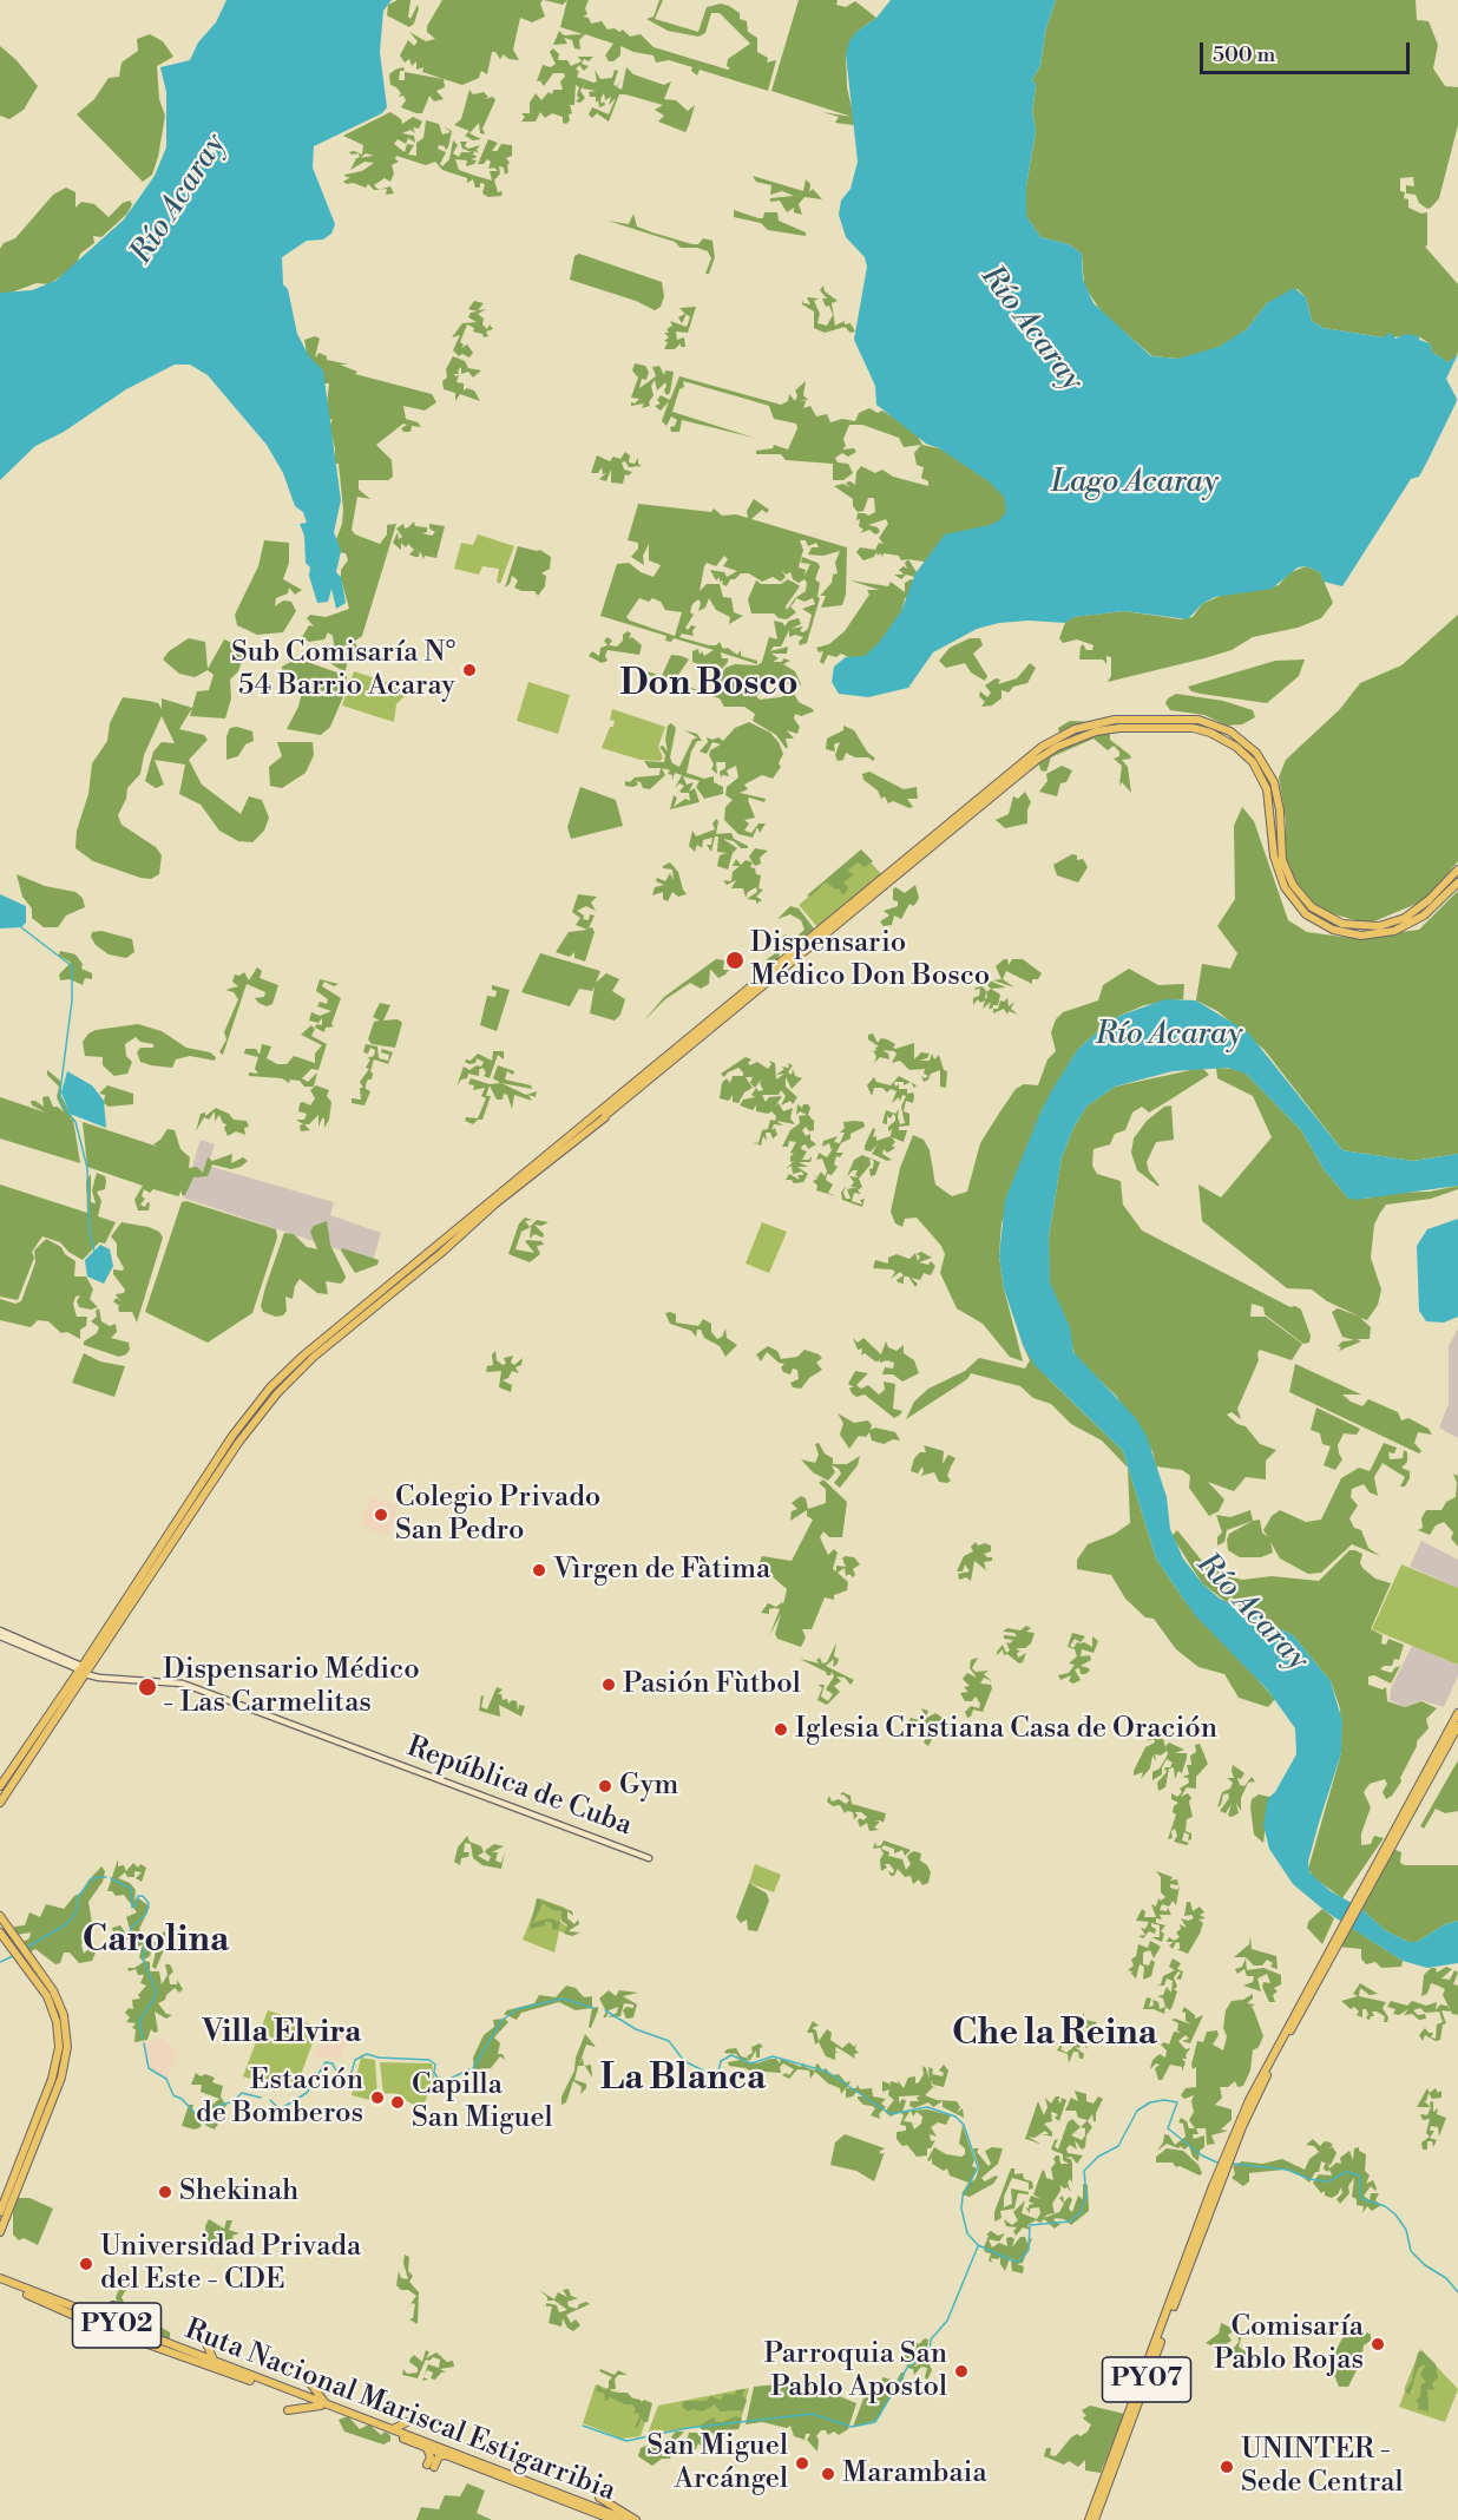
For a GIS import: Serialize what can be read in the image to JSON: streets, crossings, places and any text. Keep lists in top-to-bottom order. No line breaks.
{"streets":{"highway":["PY02","PY07","Ruta Nacional Mariscal Estigarribia"],"main road":["República de Cuba"]},"districts":["Don Bosco","Carolina","Villa Elvira","Che la Reina","La Blanca"],"water":["Río Acaray","Lago Acaray"],"places":["Sub Comisaría N° 54 Barrio Acaray","Dispensario Médico Don Bosco","Colegio Privado San Pedro","Vìrgen de Fàtima","Pasión Fùtbol","Dispensario Médico - Las Carmelitas","Iglesia Cristiana Casa de Oración","Gym","Estación de Bomberos","Capilla San Miguel","Shekinah","Universidad Privada del Este - CDE","Comisaría Pablo Rojas","Parroquia San Pablo Apostol","San Miguel Arcángel","UNINTER - Sede Central","Marambaia"],"scale_bar":"500 m"}
